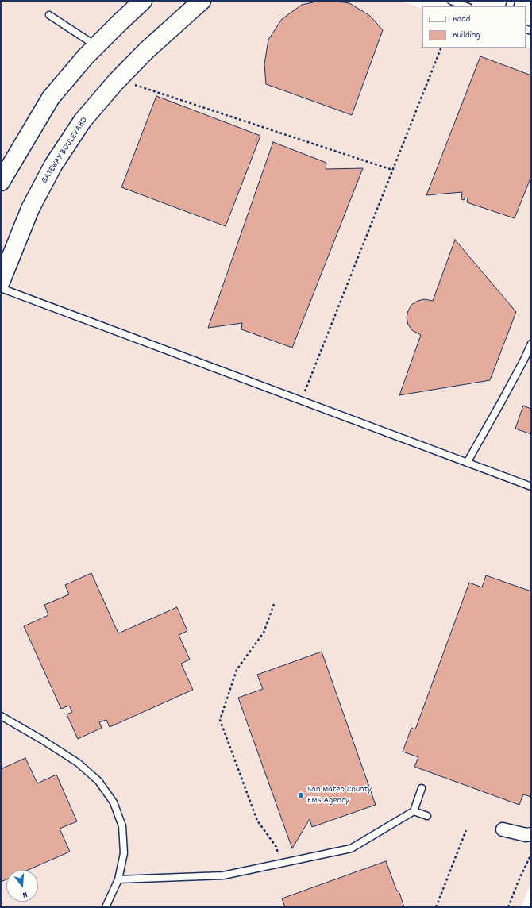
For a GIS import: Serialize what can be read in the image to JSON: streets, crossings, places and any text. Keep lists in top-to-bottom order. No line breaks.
{"streets":{"main road":["GATEWAY BOULEVARD"]},"places":["San Mateo County EMS Agency"],"legend":["Road","Building"],"north":"bottom"}
